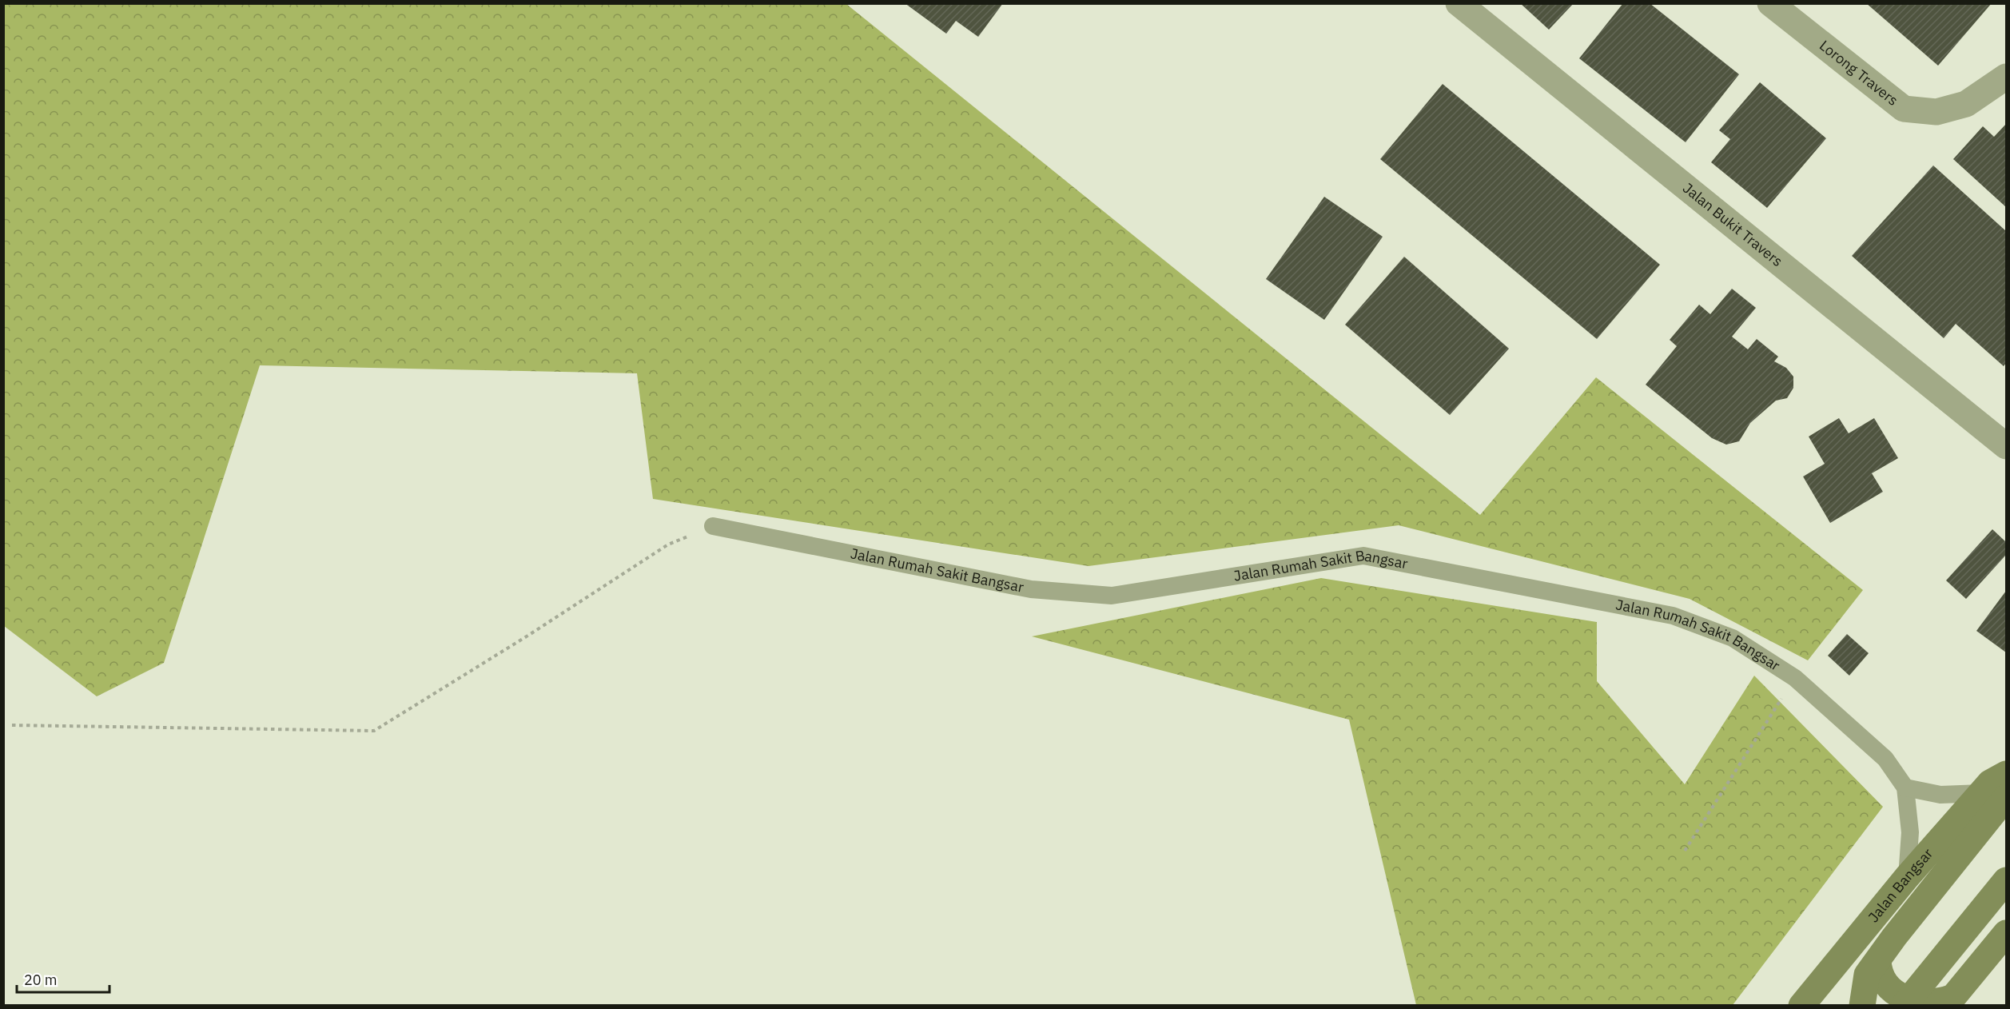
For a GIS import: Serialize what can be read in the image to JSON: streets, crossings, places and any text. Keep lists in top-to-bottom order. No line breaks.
{"streets":{"main road":["Jalan Bangsar"],"street":["Lorong Travers","Jalan Bukit Travers"],"lane":["Jalan Rumah Sakit Bangsar"]},"scale_bar":"20 m"}
